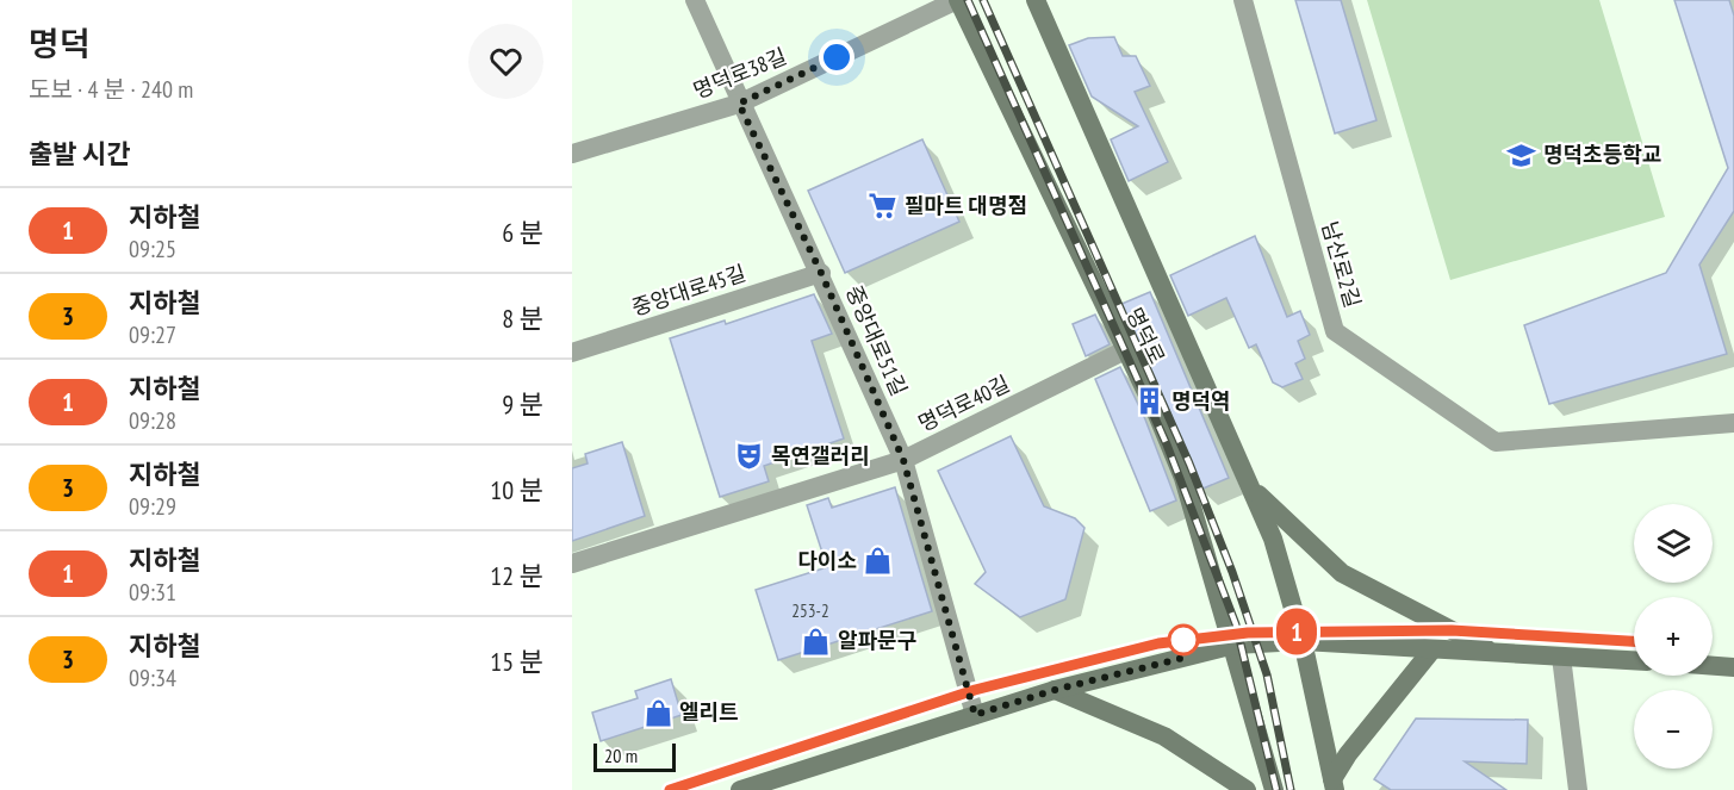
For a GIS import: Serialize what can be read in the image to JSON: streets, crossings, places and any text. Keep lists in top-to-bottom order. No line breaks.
{"streets":{"main road":["명덕로"],"street":["명덕로38길","남산로2길","중앙대로45길","중앙대로51길","명덕로40길"]},"crossings":[["명덕로38길","명덕로"],["명덕로38길","중앙대로51길"],["중앙대로45길","중앙대로51길"],["명덕로","명덕로40길"],["중앙대로51길","명덕로40길"]],"places":{"school or university":["명덕초등학교"],"supermarket":["필마트 대명점"],"building":["명덕역"],"theatre":["목연갤러리"],"shop":["다이소","알파문구","엘리트"]},"lines":["metro line 1"],"house_numbers":["253-2"],"scale_bar":"20 m","page":{"heading":[["명덕","도보 · 4 분 · 240 m"],"출발 시간"],"on_map":"1","list":[{"mark":"1","name":"지하철","note":"09:25","value":"6 분"},{"mark":"3","name":"지하철","note":"09:27","value":"8 분"},{"mark":"1","name":"지하철","note":"09:28","value":"9 분"},{"mark":"3","name":"지하철","note":"09:29","value":"10 분"},{"mark":"1","name":"지하철","note":"09:31","value":"12 분"},{"mark":"3","name":"지하철","note":"09:34","value":"15 분"}],"map_buttons":["+","−"],"scale":"20 m"}}
